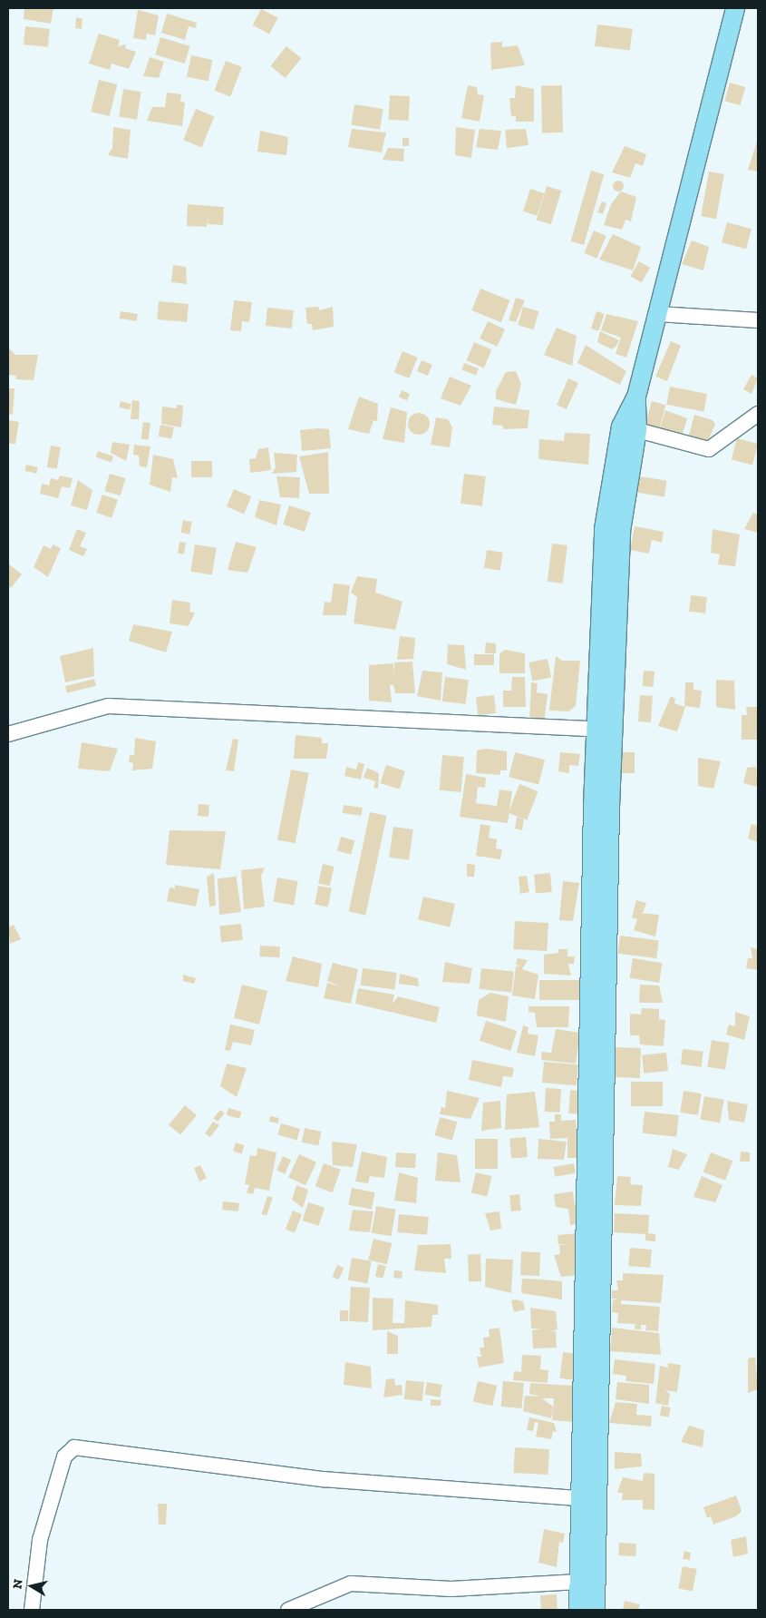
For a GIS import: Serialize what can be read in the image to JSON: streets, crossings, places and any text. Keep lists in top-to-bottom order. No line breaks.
{"north":"left"}
